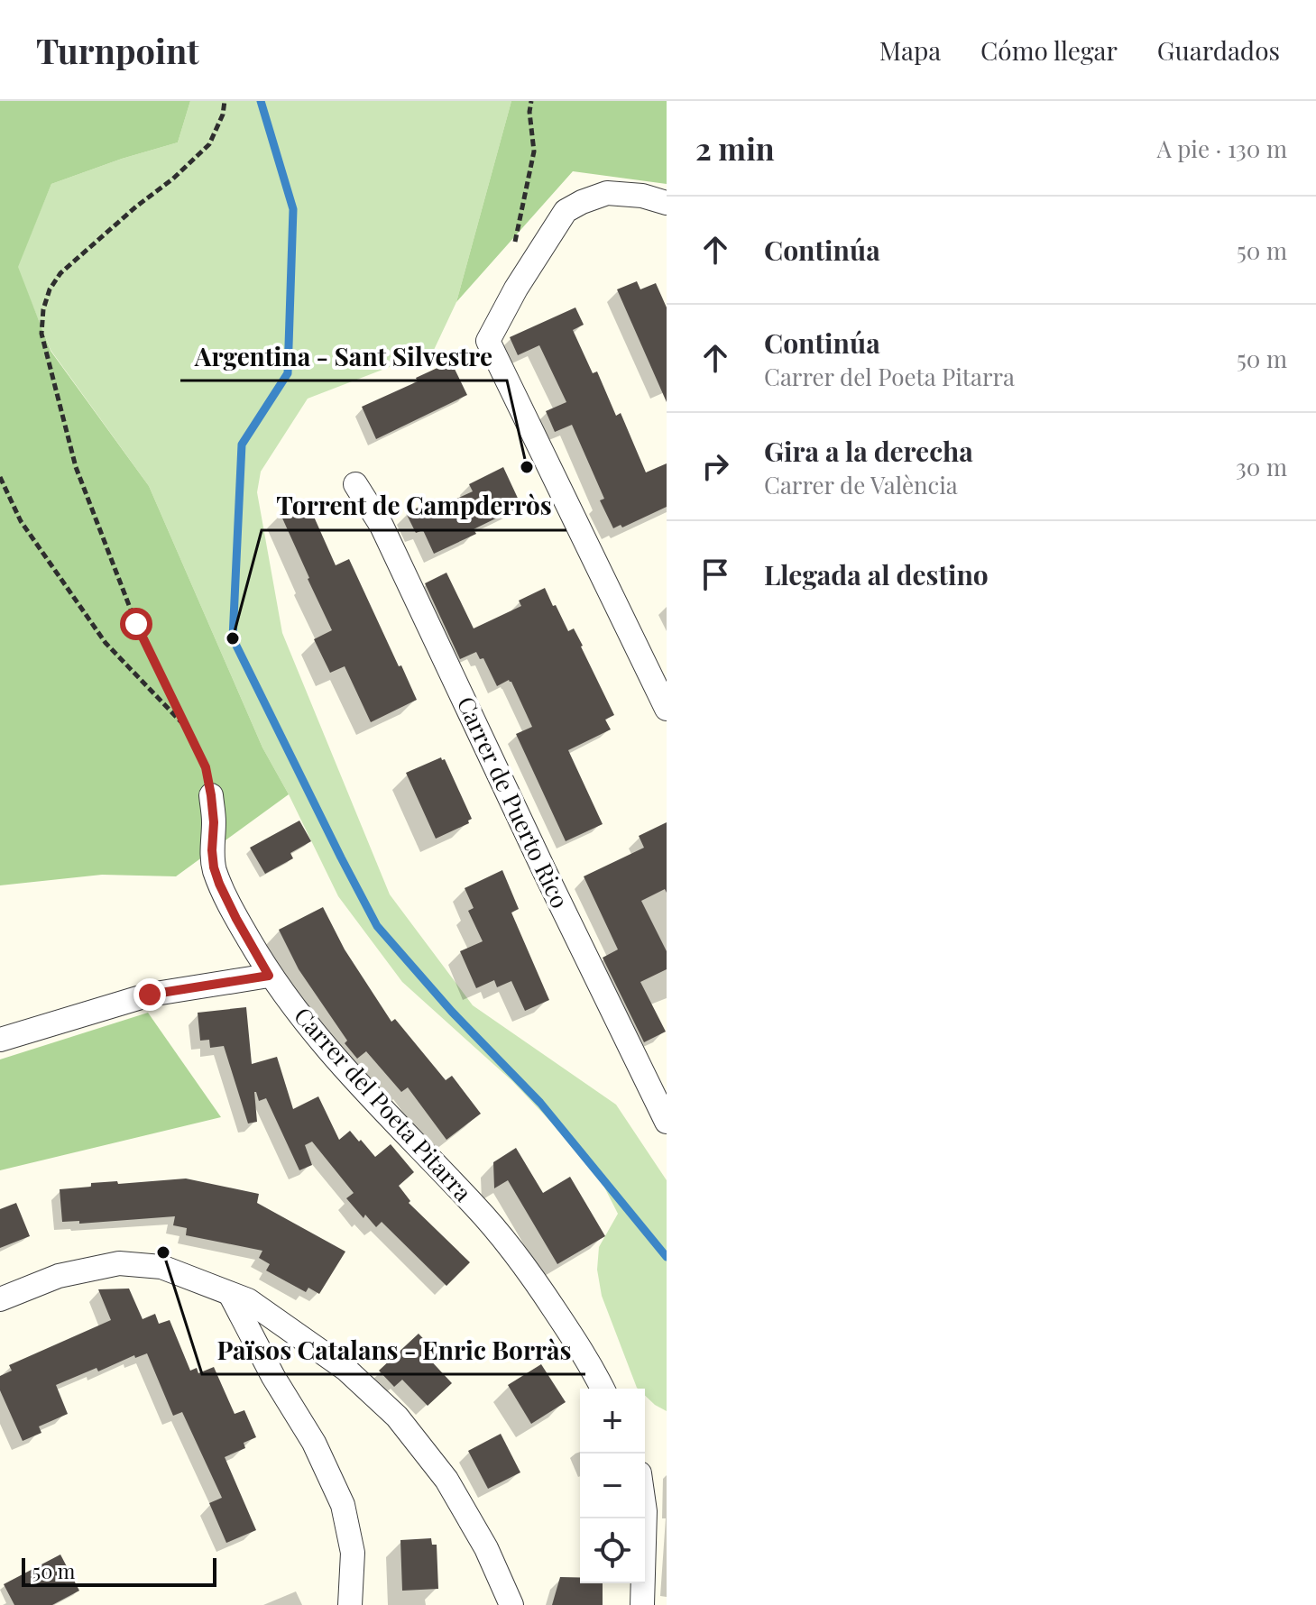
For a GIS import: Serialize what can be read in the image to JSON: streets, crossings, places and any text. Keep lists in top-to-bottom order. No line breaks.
{"streets":{"street":["Carrer de Puerto Rico","Carrer del Poeta Pitarra"]},"places":["Argentina - Sant Silvestre","Torrent de Campderròs","Països Catalans - Enric Borràs"],"scale_bar":"50 m","page":{"header":"Turnpoint","nav":["Mapa","Cómo llegar","Guardados"],"heading":["2 min","A pie · 130 m"],"list":[["Continúa","50 m"],["Continúa","Carrer del Poeta Pitarra","50 m"],["Gira a la derecha","Carrer de València","30 m"],"Llegada al destino"],"map_buttons":["+","−"],"scale":"50 m"}}
